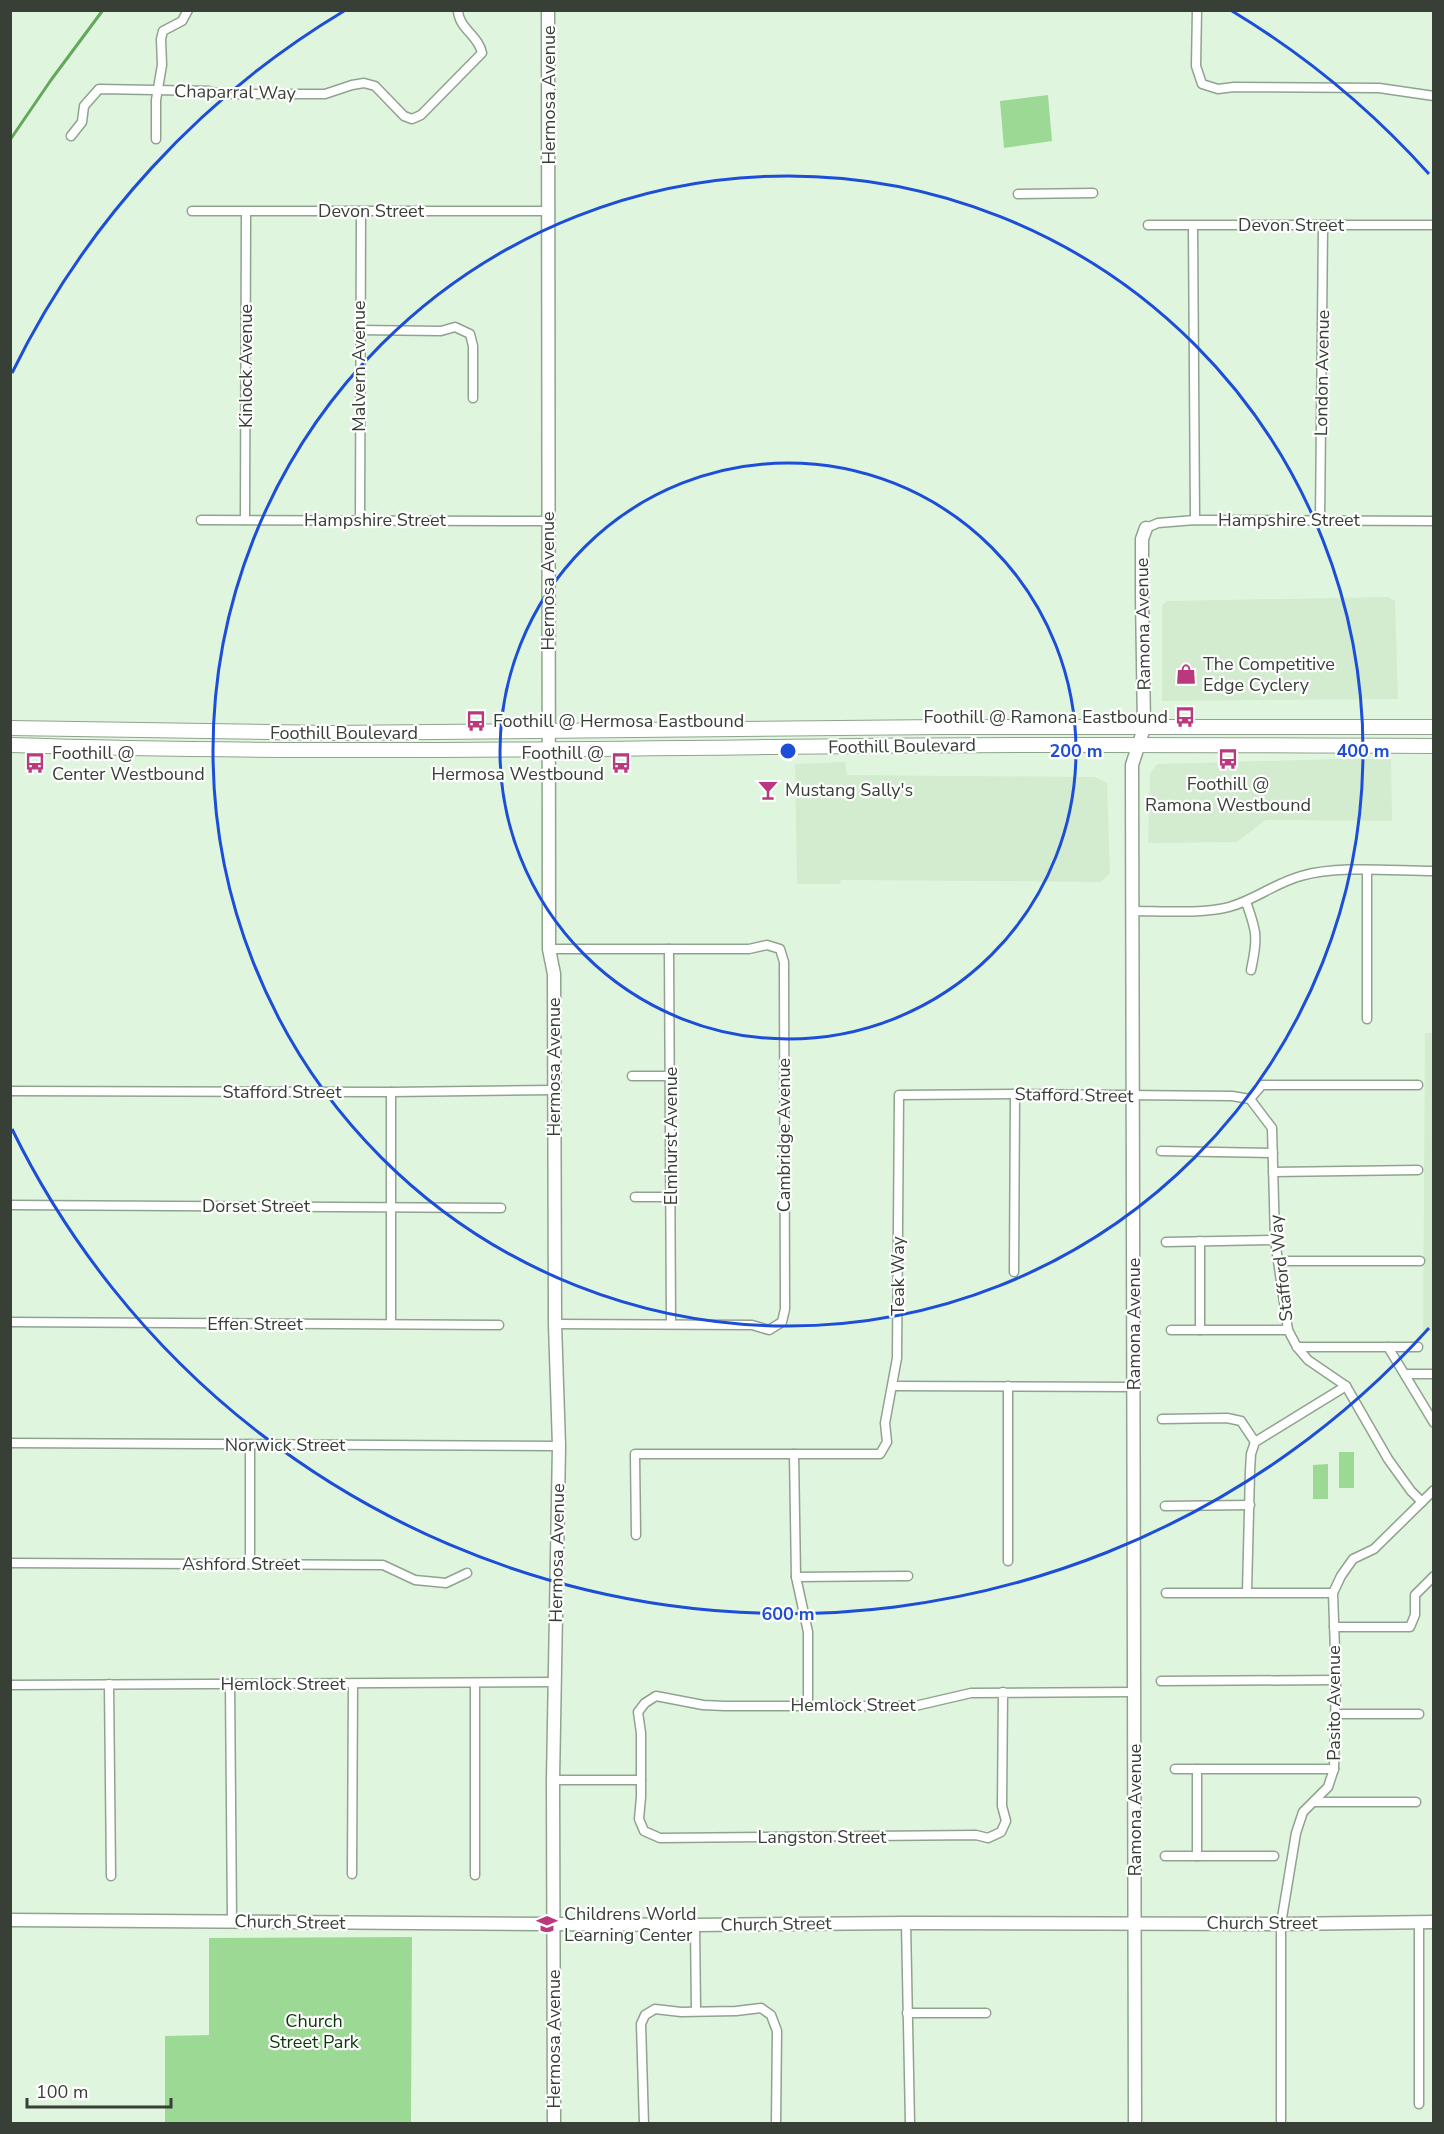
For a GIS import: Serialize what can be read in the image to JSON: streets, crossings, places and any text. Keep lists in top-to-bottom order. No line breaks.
{"streets":{"main road":["Foothill Boulevard"],"street":["Chaparral Way","Hermosa Avenue","Devon Street","Kinlock Avenue","Malvern Avenue","London Avenue","Hampshire Street","Ramona Avenue","Stafford Street","Cambridge Avenue","Elmhurst Avenue","Dorset Street","Stafford Way","Teak Way","Effen Street","Norwick Street","Ashford Street","Hemlock Street","Pasito Avenue","Langston Street","Church Street"]},"crossings":[["Hermosa Avenue","Devon Street"],["Hermosa Avenue","Hampshire Street"],["Hermosa Avenue","Foothill Boulevard"],["Hermosa Avenue","Stafford Street"],["Hermosa Avenue","Norwick Street"],["Hermosa Avenue","Hemlock Street"],["Hermosa Avenue","Church Street"],["Devon Street","Kinlock Avenue"],["Devon Street","Malvern Avenue"],["Devon Street","London Avenue"],["Kinlock Avenue","Hampshire Street"],["Malvern Avenue","Hampshire Street"],["London Avenue","Hampshire Street"],["Hampshire Street","Ramona Avenue"],["Ramona Avenue","Foothill Boulevard"],["Ramona Avenue","Stafford Street"],["Ramona Avenue","Hemlock Street"],["Ramona Avenue","Church Street"],["Stafford Street","Stafford Way"],["Stafford Street","Teak Way"],["Cambridge Avenue","Elmhurst Avenue"],["Hemlock Street","Langston Street"],["Pasito Avenue","Church Street"]],"parks":["Church Street Park"],"places":{"shop":["The Competitive Edge Cyclery"],"bus stop":["Foothill @ Ramona Eastbound","Foothill @ Hermosa Eastbound","Foothill @ Ramona Westbound","Foothill @ Center Westbound","Foothill @ Hermosa Westbound"],"bar":["Mustang Sally's"],"school or university":["Childrens World Learning Center"]},"scale_bar":"100 m","rings":["200 m","400 m","600 m"]}
